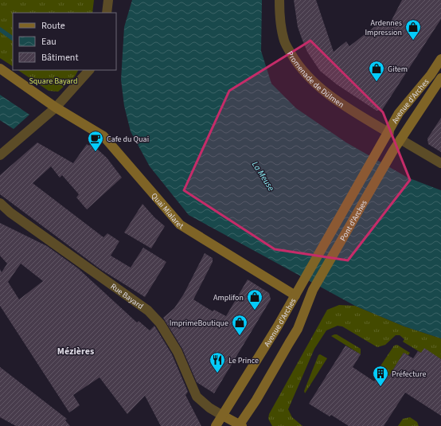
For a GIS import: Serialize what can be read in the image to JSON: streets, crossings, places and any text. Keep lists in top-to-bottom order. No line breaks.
{"streets":{"main road":["Avenue d'Arches","Quai Mialaret","Pont d'Arches"],"street":["Promenade de Dülmen","Rue Bayard"]},"crossings":[["Promenade de Dülmen","Avenue d'Arches"],["Avenue d'Arches","Quai Mialaret"],["Avenue d'Arches","Pont d'Arches"],["Avenue d'Arches","Rue Bayard"]],"districts":["Mézières"],"water":["La Meuse"],"parks":["Square Bayard"],"places":{"shop":["Ardennes Impression","Gitem","Amplifon","ImprimeBoutique"],"cafe":["Cafe du Quai"],"restaurant":["Le Prince"],"building":["Préfecture"]},"legend":["Route","Eau","Bâtiment"]}
